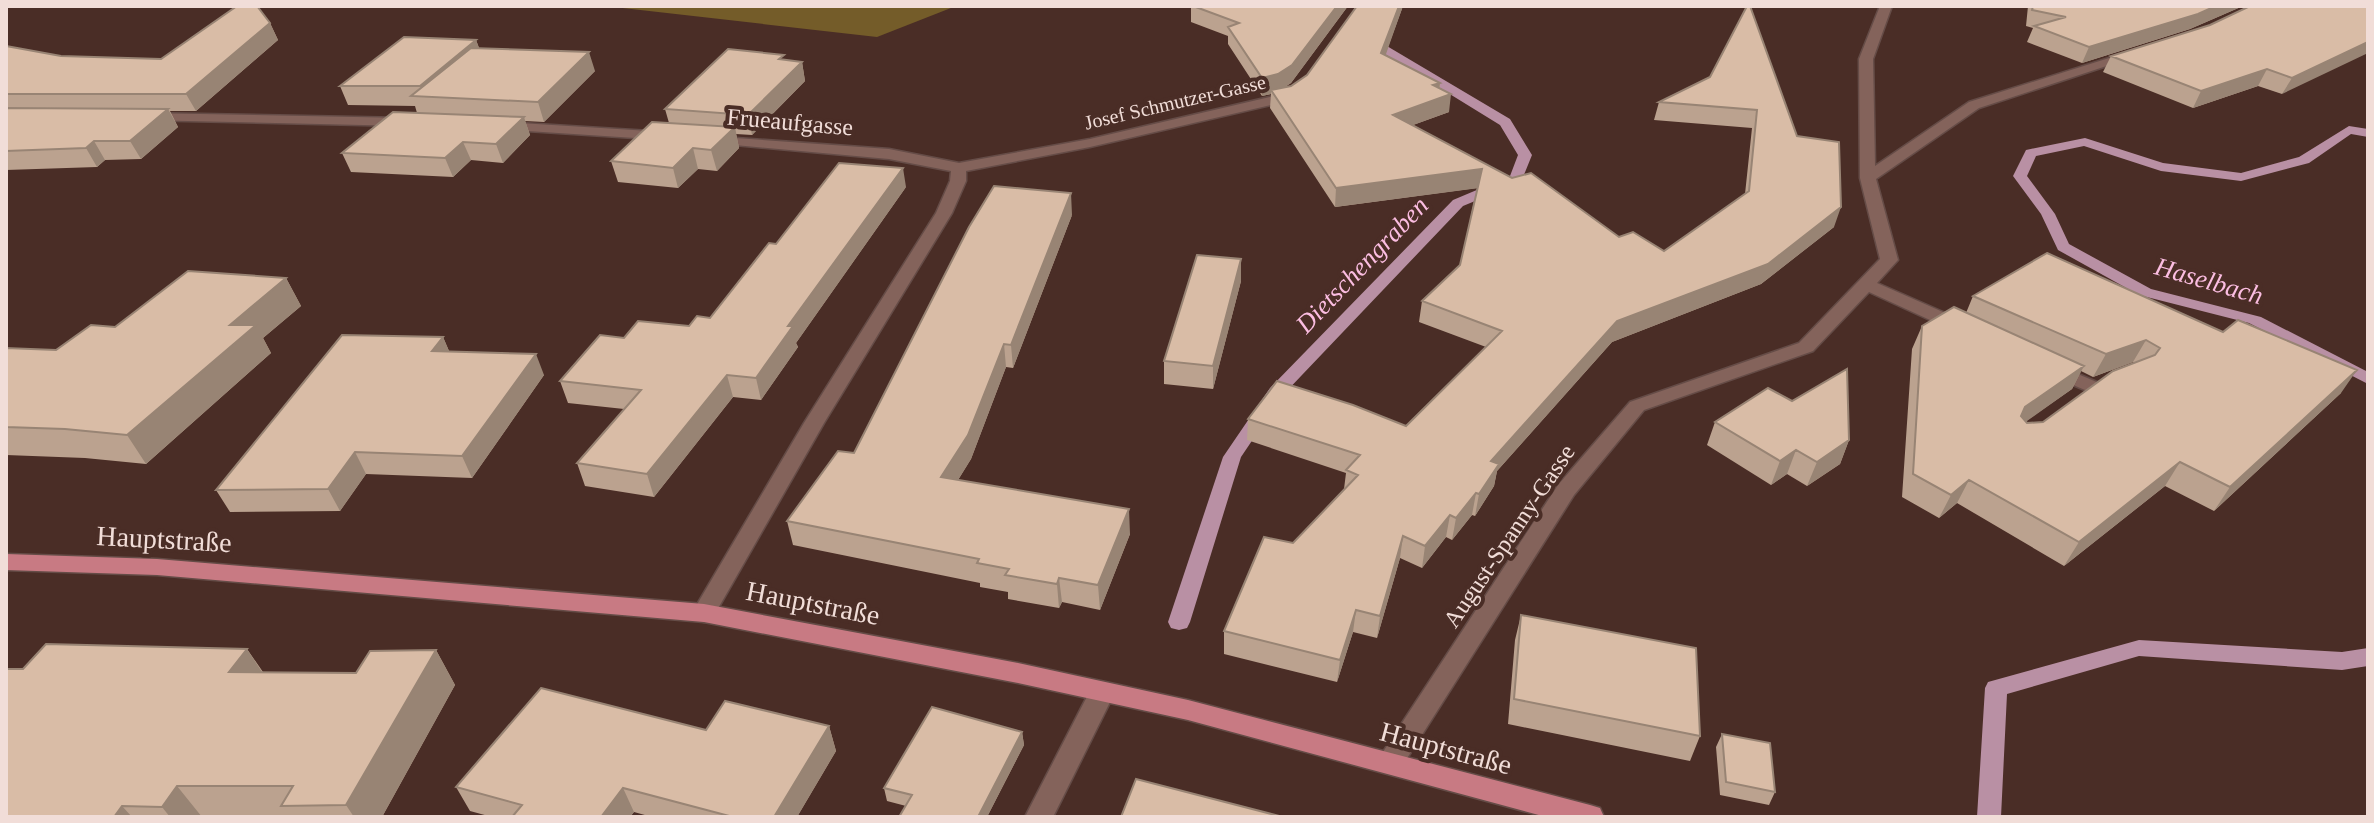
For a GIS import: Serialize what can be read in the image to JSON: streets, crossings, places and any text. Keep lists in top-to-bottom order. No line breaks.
{"streets":{"main road":["Hauptstraße"],"street":["Josef Schmutzer-Gasse","Frueaufgasse","August-Spanny-Gasse"]},"crossings":[["Josef Schmutzer-Gasse","Frueaufgasse"],["August-Spanny-Gasse","Hauptstraße"]],"water":["Dietschengraben","Haselbach"]}
